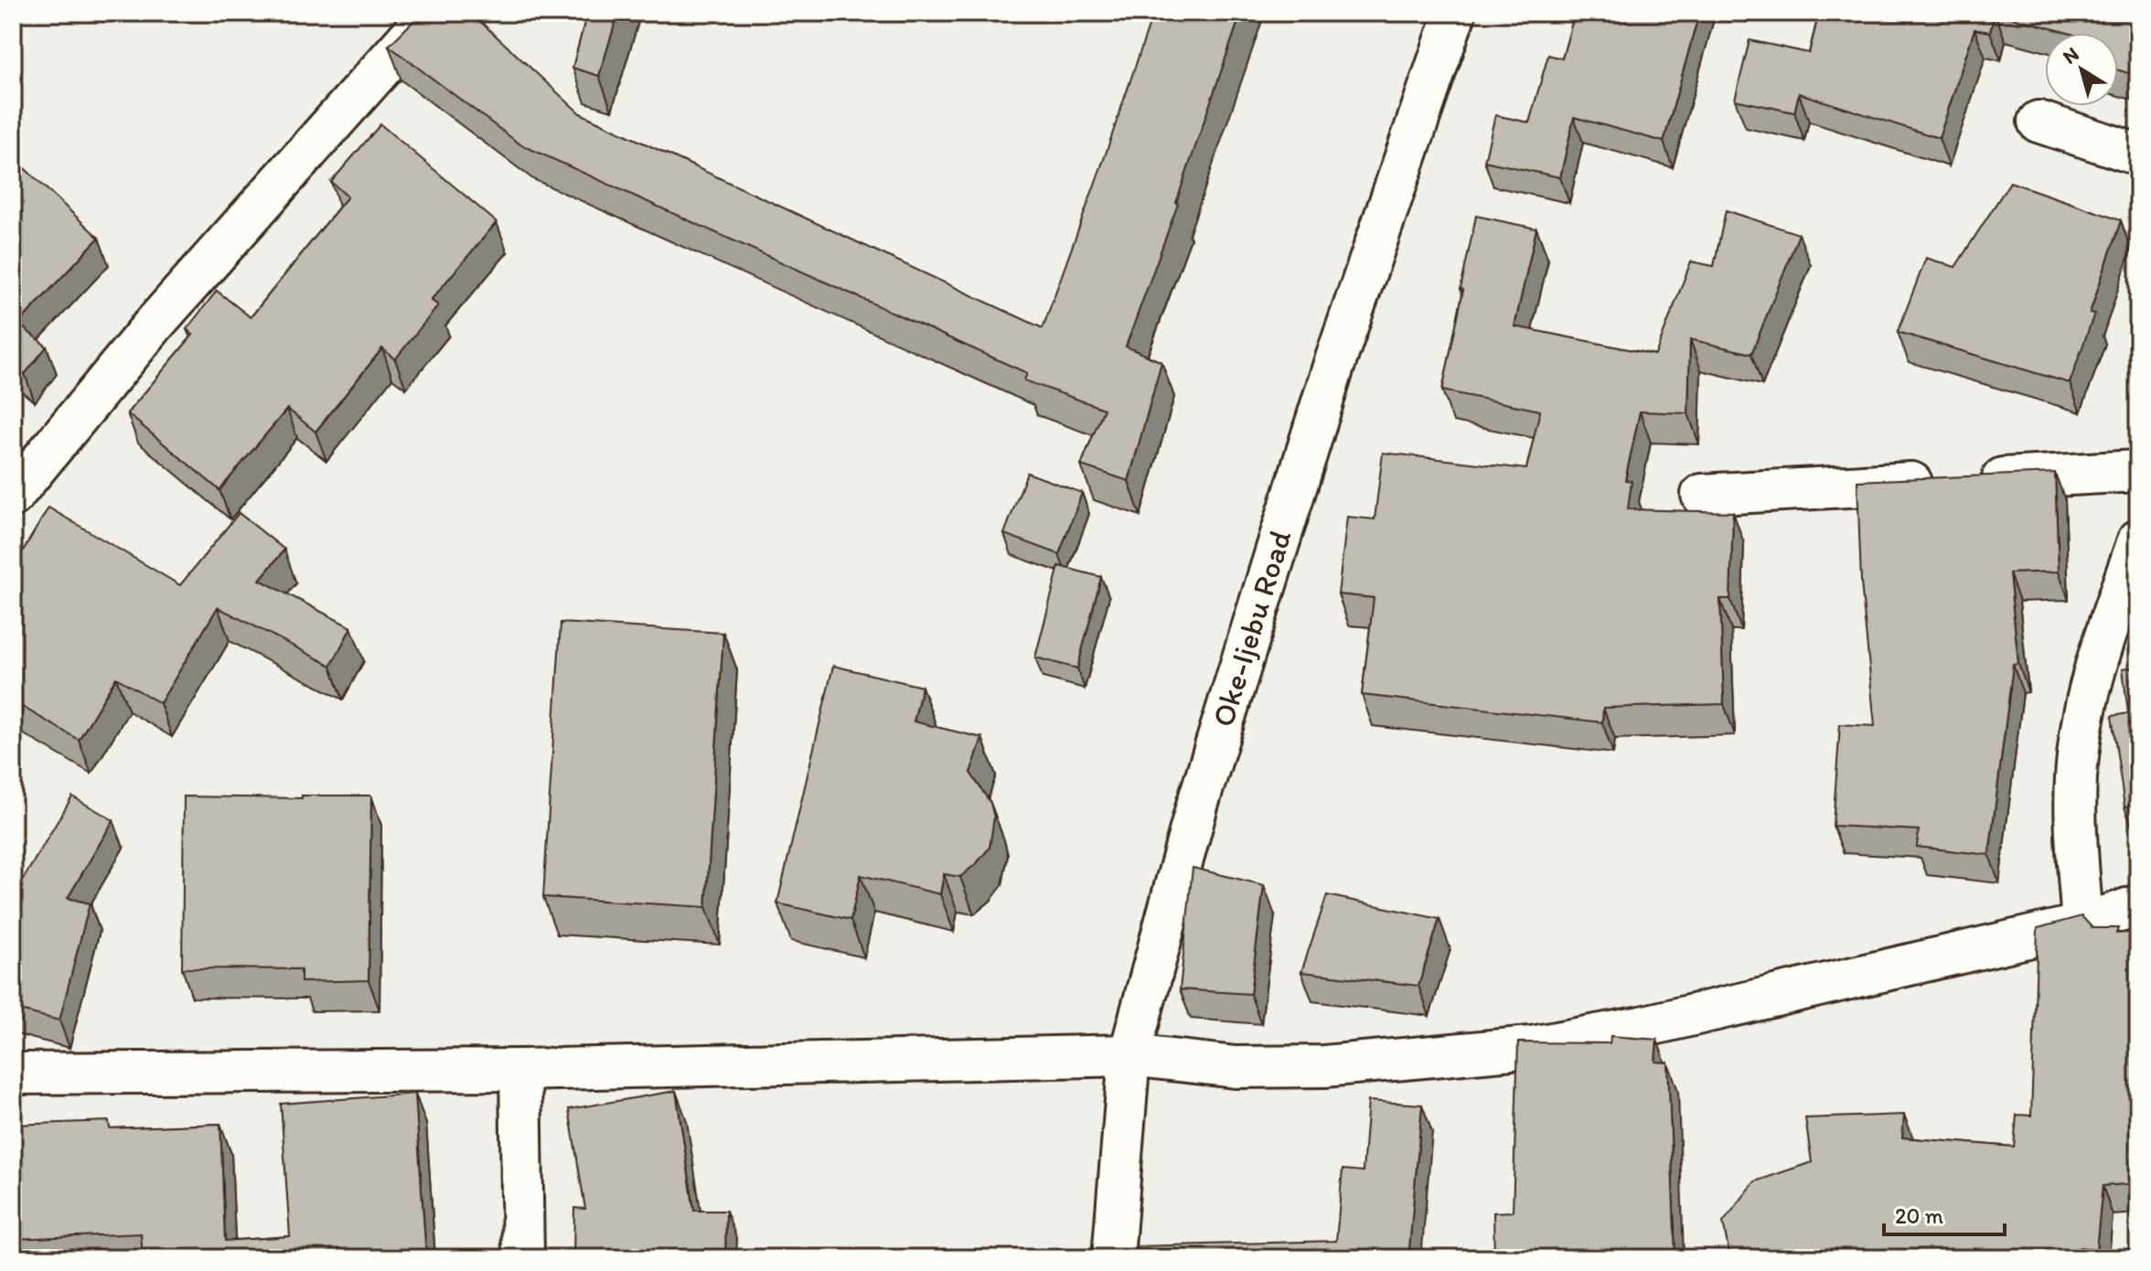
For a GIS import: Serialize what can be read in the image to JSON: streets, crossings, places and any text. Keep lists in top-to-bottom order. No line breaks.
{"streets":{"street":["Oke-Ijebu Road"]},"scale_bar":"20 m","north":"top left"}
